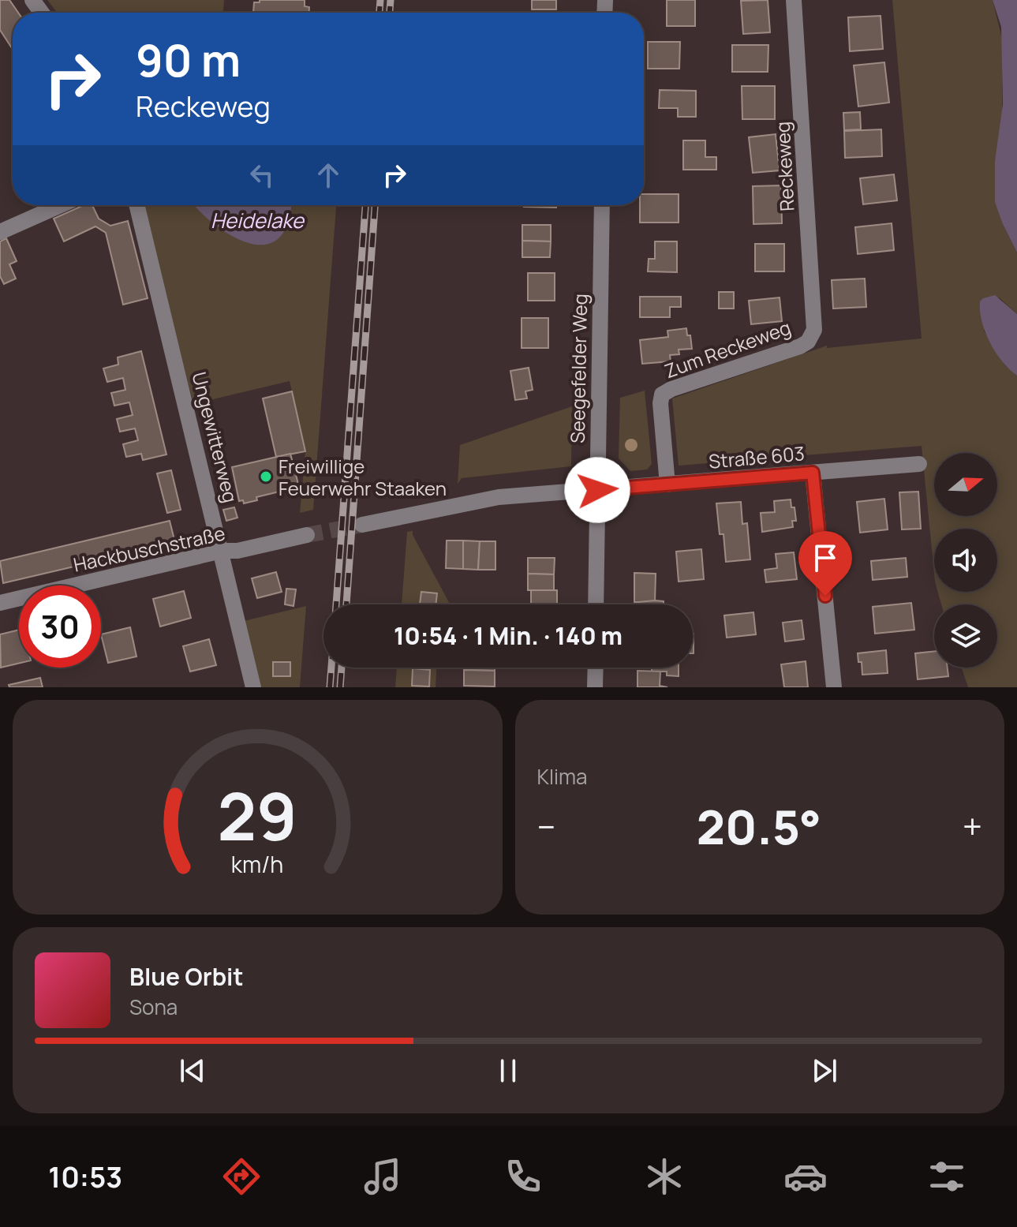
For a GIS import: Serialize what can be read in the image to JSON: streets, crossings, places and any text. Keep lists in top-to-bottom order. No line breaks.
{"streets":{"street":["Reckeweg","Zum Reckeweg","Seegefelder Weg","Ungewitterweg","Straße 603","Hackbuschstraße"]},"crossings":[["Reckeweg","Zum Reckeweg"],["Zum Reckeweg","Straße 603"],["Seegefelder Weg","Straße 603"],["Ungewitterweg","Hackbuschstraße"]],"water":["Heidelake"],"places":["Freiwillige Feuerwehr Staaken"],"north":"right","page":{"turn":["90 m","Reckeweg"],"limit":"30","trip":"10:54 · 1 Min. · 140 m","tile":"Klima","heat":["−","20.5°","+"],"song":["Blue Orbit","Sona"],"tabs":"10:53","gauge":["29","km/h"]}}
